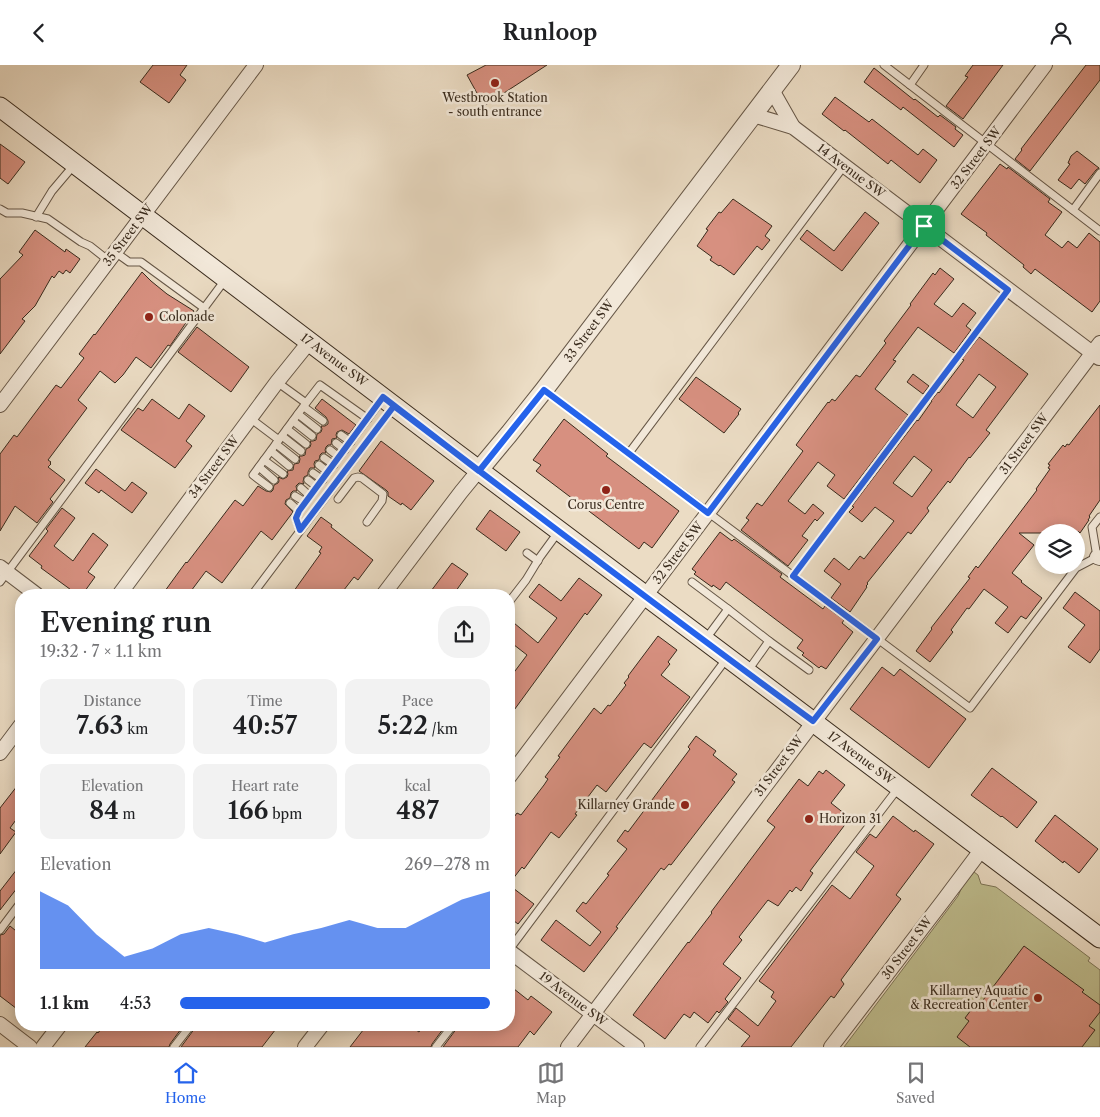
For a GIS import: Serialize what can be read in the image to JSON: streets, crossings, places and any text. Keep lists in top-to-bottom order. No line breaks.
{"streets":{"main road":["17 Avenue SW"],"street":["32 Street SW","14 Avenue SW","35 Street SW","33 Street SW","31 Street SW","34 Street SW","30 Street SW","19 Avenue SW"]},"crossings":[["32 Street SW","14 Avenue SW"],["32 Street SW","17 Avenue SW"],["14 Avenue SW","33 Street SW"],["14 Avenue SW","31 Street SW"],["35 Street SW","17 Avenue SW"],["33 Street SW","17 Avenue SW"],["17 Avenue SW","31 Street SW"],["17 Avenue SW","34 Street SW"],["17 Avenue SW","30 Street SW"],["31 Street SW","19 Avenue SW"]],"places":["Westbrook Station - south entrance","Colonade","Corus Centre","Killarney Grande","Horizon 31","Killarney Aquatic & Recreation Center"],"page":{"header":"Runloop","heading":["Evening run","19:32 · 7 × 1.1 km"],"stats":[["Distance","7.63 km"],["Time","40:57"],["Pace","5:22 /km"],["Elevation","84 m"],["Heart rate","166 bpm"],["kcal","487"]],"chart":["Elevation","269–278 m"],"list":[{"name":"1.1 km","note":"4:53"}],"tabs":["Home","Map","Saved"]}}
